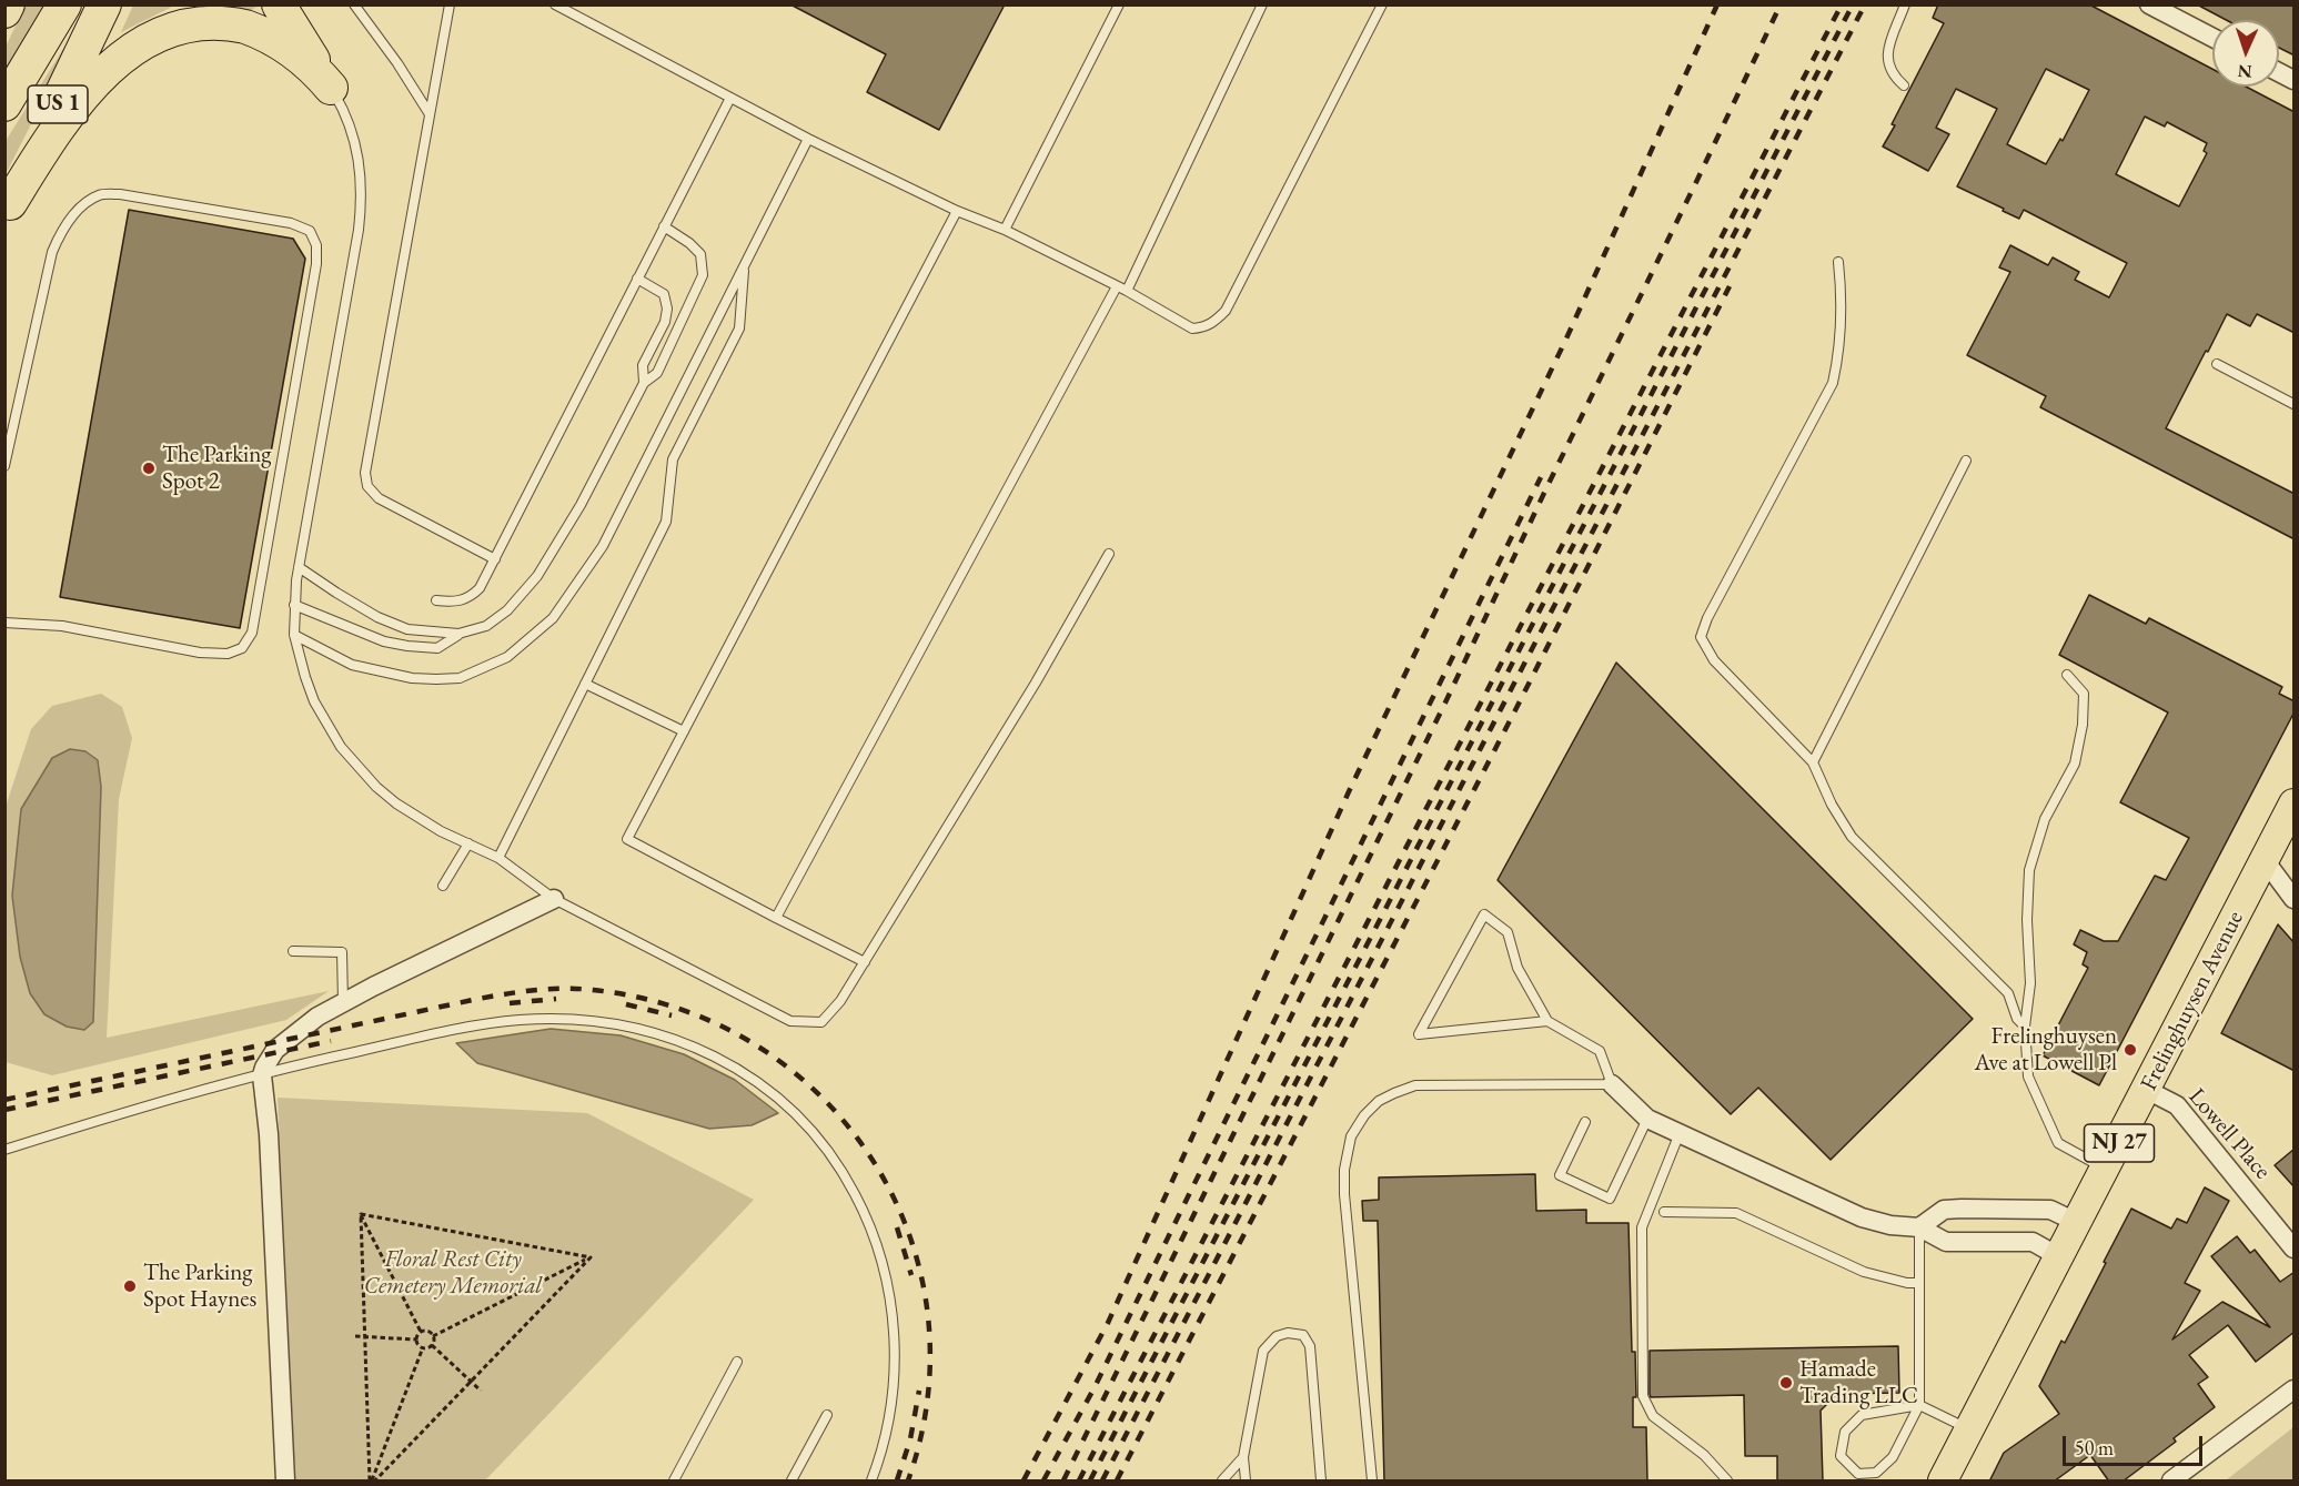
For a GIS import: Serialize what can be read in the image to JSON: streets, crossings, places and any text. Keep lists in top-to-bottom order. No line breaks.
{"streets":{"highway":["US 1"],"main road":["Frelinghuysen Avenue","NJ 27"],"street":["Lowell Place"]},"crossings":[["Frelinghuysen Avenue","Lowell Place"]],"parks":["Floral Rest City Cemetery Memorial"],"places":["The Parking Spot 2","Frelinghuysen Ave at Lowell Pl","The Parking Spot Haynes","Hamade Trading LLC"],"scale_bar":"50 m","north":"bottom"}
